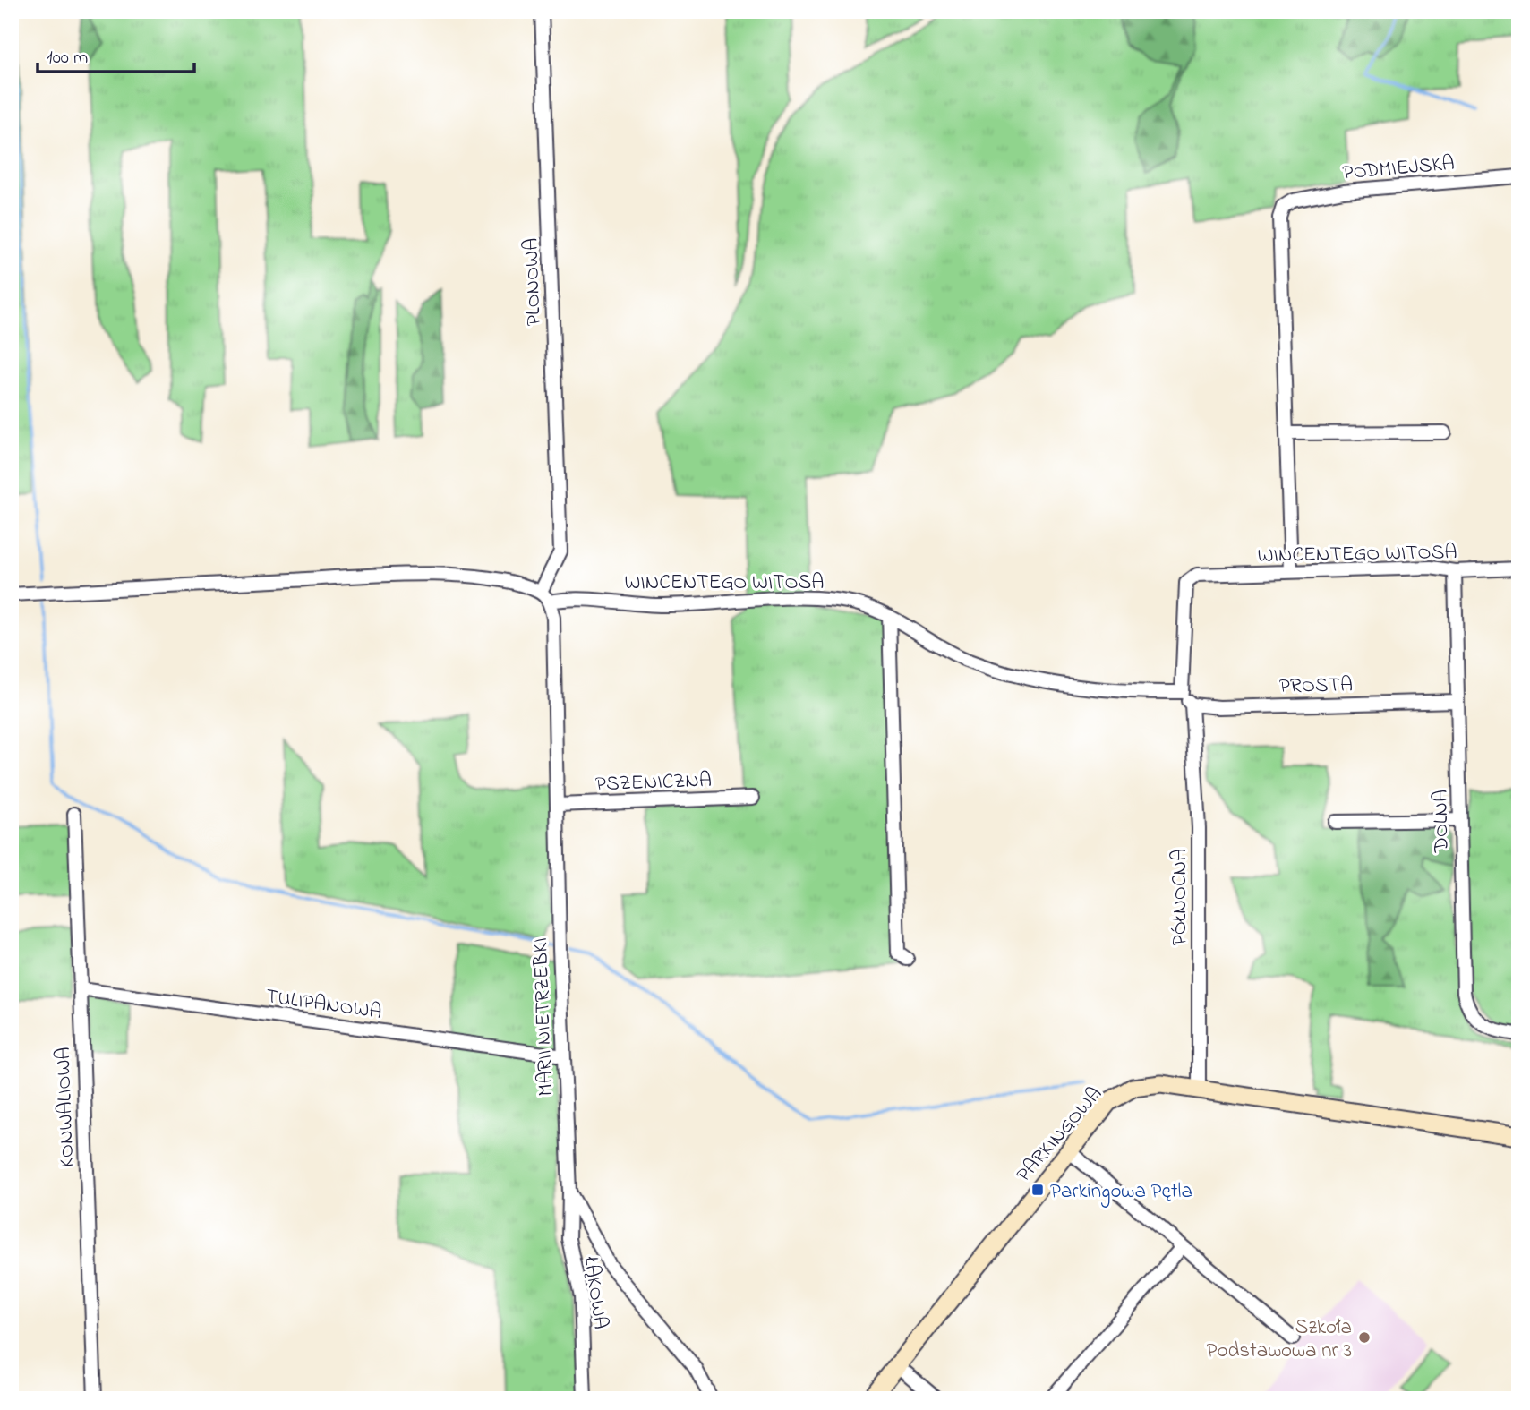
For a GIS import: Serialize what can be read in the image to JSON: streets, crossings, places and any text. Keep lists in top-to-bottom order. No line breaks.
{"streets":{"street":["PODMIEJSKA","PLONOWA","WINCENTEGO WITOSA","PROSTA","PSZENICZNA","DOLNA","PÓŁNOCNA","TULIPANOWA","MARII NIETRZEBKI","KONWALIOWA","PARKINGOWA","ŁĄKOWA"]},"crossings":[["PLONOWA","WINCENTEGO WITOSA"],["PLONOWA","MARII NIETRZEBKI"],["WINCENTEGO WITOSA","DOLNA"],["WINCENTEGO WITOSA","MARII NIETRZEBKI"],["PROSTA","DOLNA"],["PROSTA","PÓŁNOCNA"],["PSZENICZNA","MARII NIETRZEBKI"],["PÓŁNOCNA","PARKINGOWA"],["TULIPANOWA","MARII NIETRZEBKI"],["TULIPANOWA","KONWALIOWA"],["MARII NIETRZEBKI","ŁĄKOWA"]],"places":{"transit":["Parkingowa Pętla"],"other":["Szkoła Podstawowa nr 3"]},"scale_bar":"100 m"}
